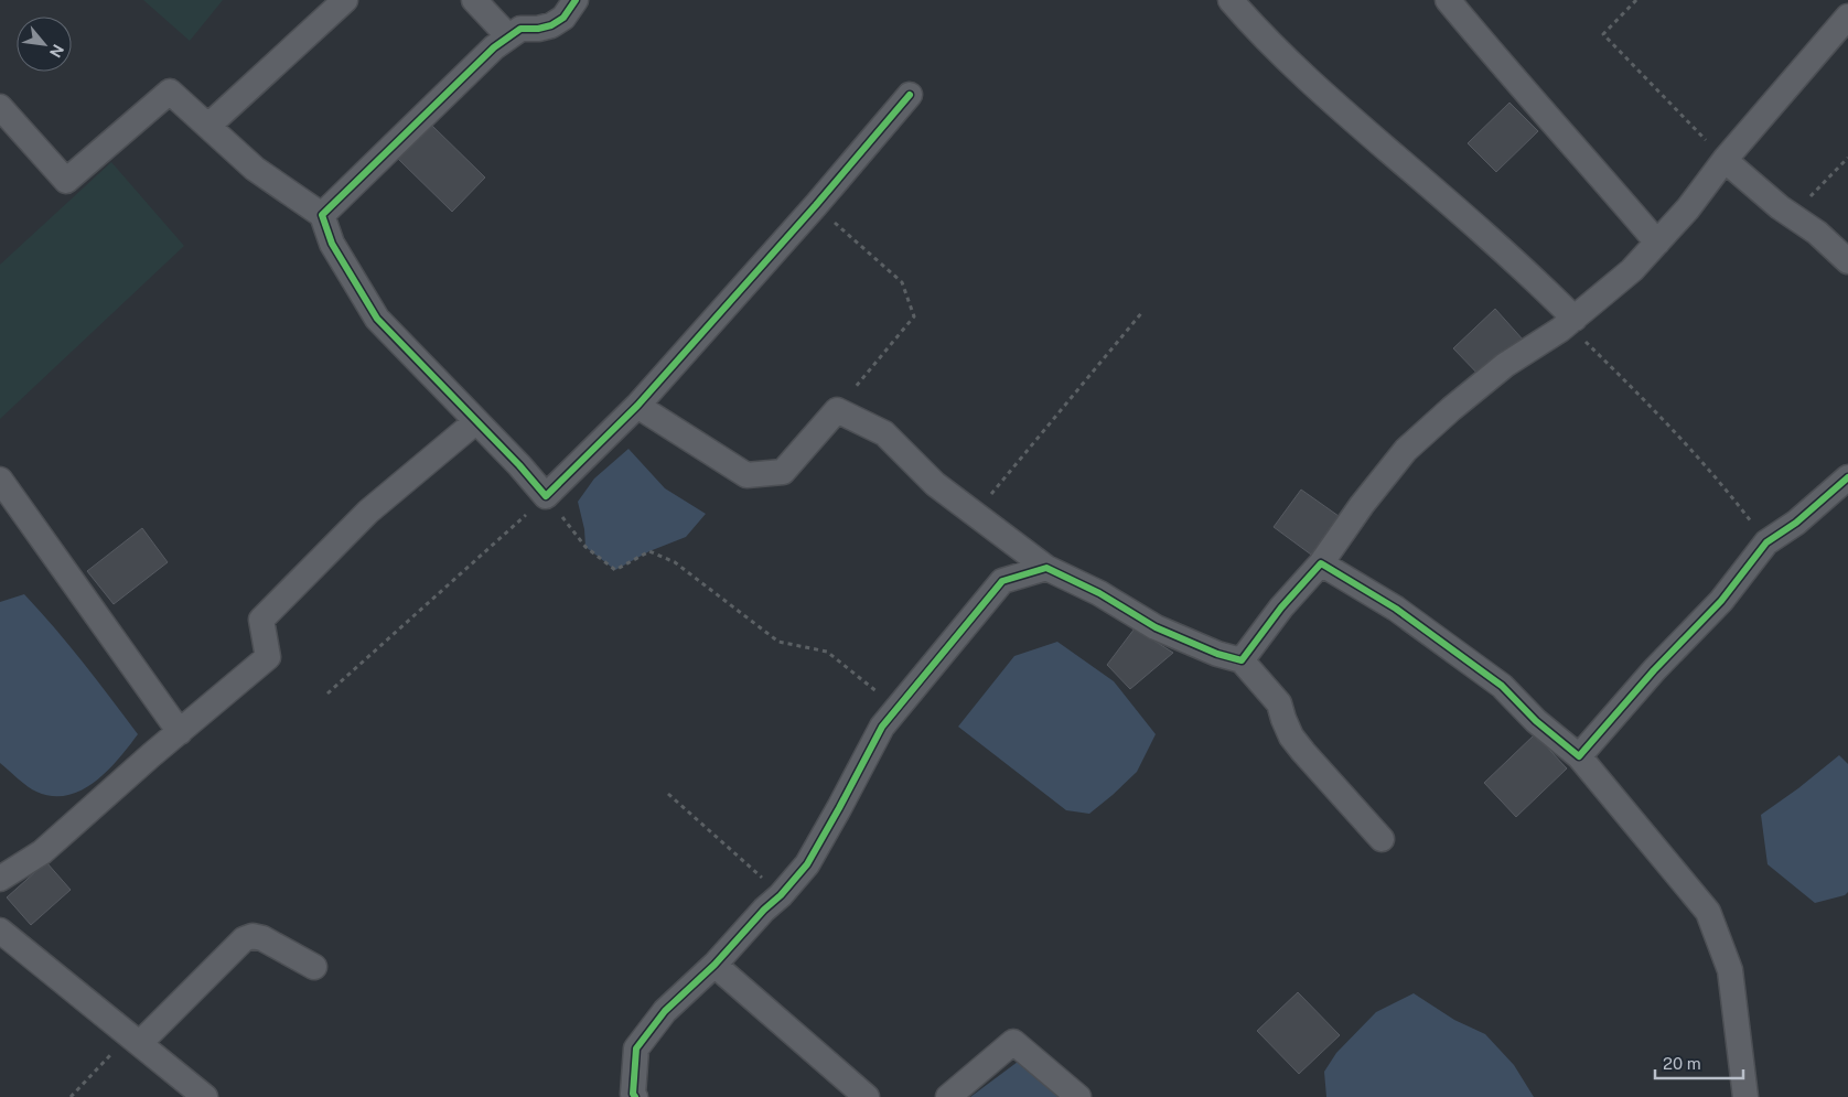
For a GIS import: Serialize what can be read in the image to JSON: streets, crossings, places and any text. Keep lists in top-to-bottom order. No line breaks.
{"scale_bar":"20 m","north":"bottom right"}
